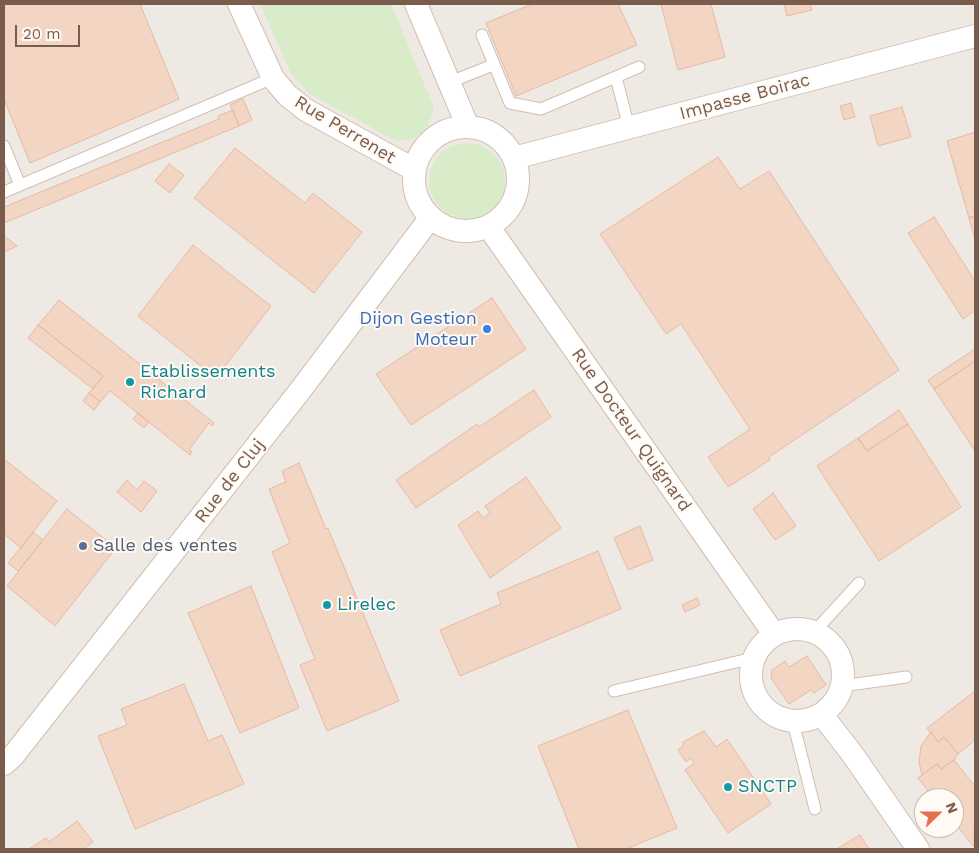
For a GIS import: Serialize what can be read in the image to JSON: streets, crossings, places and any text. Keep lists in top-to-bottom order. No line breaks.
{"streets":{"street":["Impasse Boirac","Rue Perrenet","Rue Docteur Quignard","Rue de Cluj"]},"crossings":[["Impasse Boirac","Rue Perrenet"],["Impasse Boirac","Rue Docteur Quignard"],["Impasse Boirac","Rue de Cluj"],["Rue Perrenet","Rue Docteur Quignard"],["Rue Perrenet","Rue de Cluj"],["Rue Docteur Quignard","Rue de Cluj"]],"places":["Dijon Gestion Moteur","Etablissements Richard","Salle des ventes","Lirelec","SNCTP"],"scale_bar":"20 m","north":"right"}
